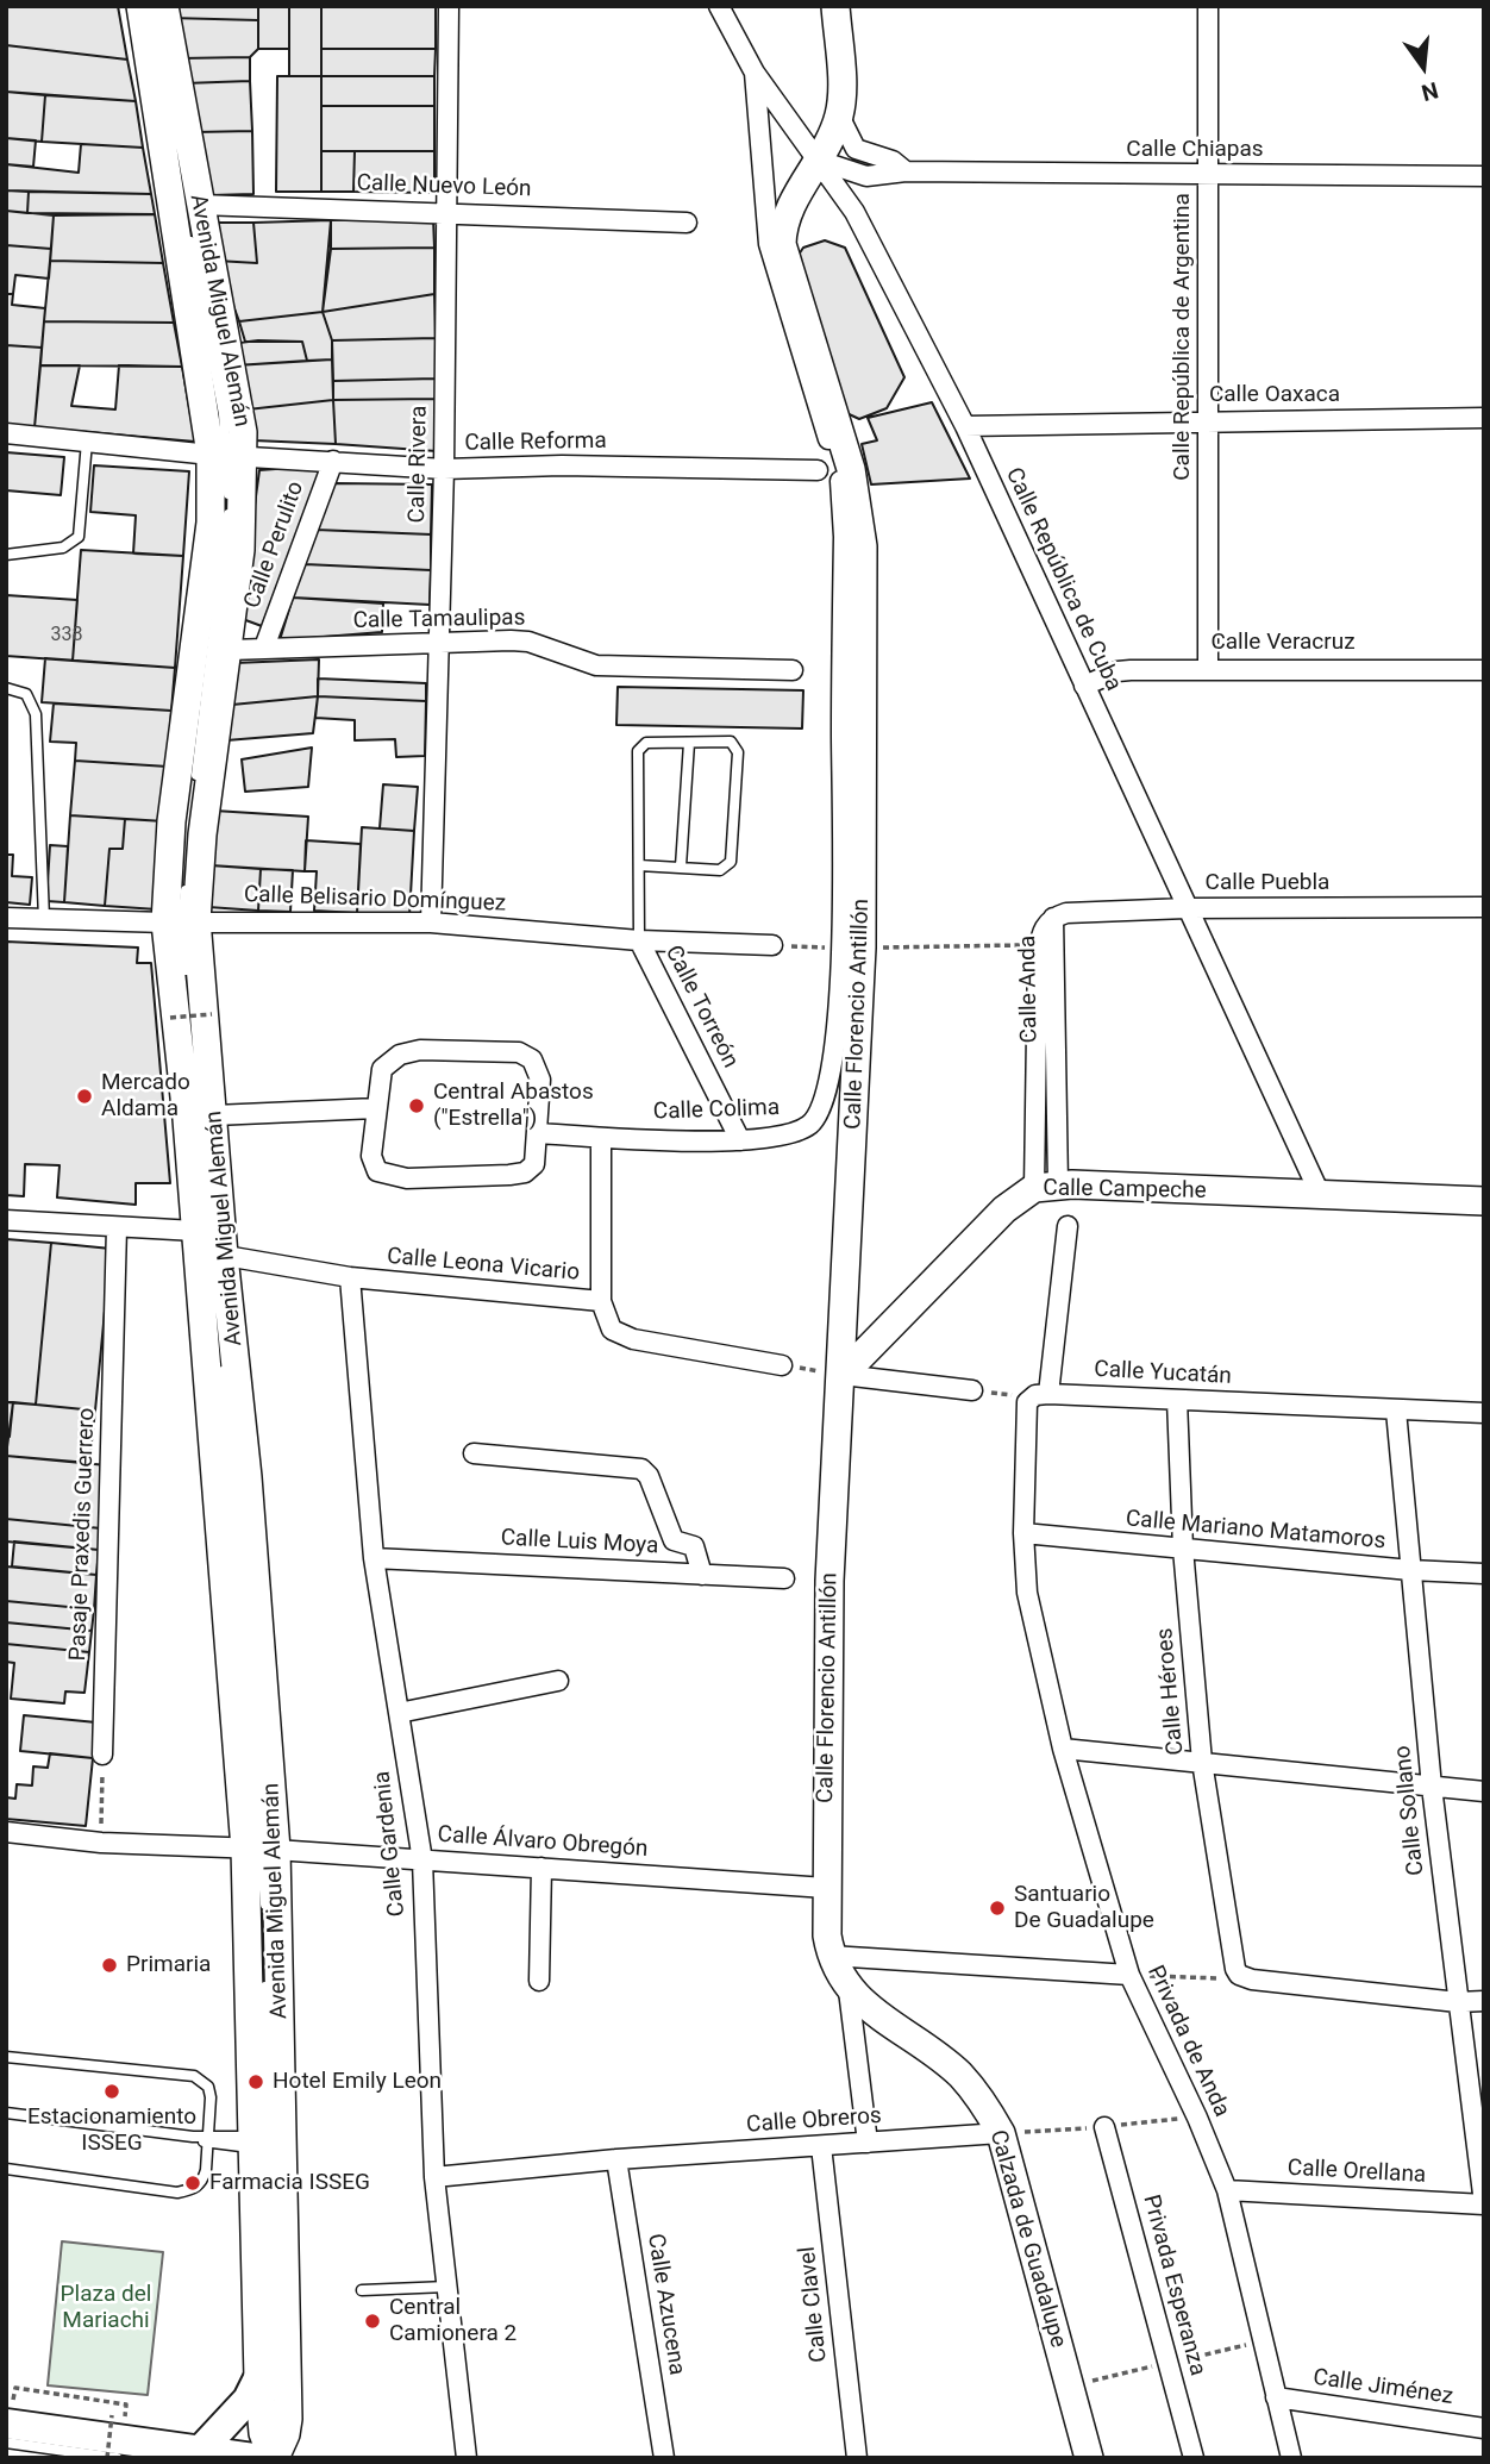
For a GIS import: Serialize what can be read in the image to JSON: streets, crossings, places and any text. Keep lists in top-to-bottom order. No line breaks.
{"streets":{"main road":["Avenida Miguel Alemán","Calle Florencio Antillón","Calle Campeche","Calzada de Guadalupe"],"street":["Calle Chiapas","Calle Nuevo León","Calle República de Argentina","Calle Oaxaca","Calle Reforma","Calle Rivera","Calle Perulito","Calle República de Cuba","Calle Tamaulipas","Calle Veracruz","Calle Puebla","Calle Belisario Domínguez","Calle Anda","Calle Torreón","Calle Colima","Calle Leona Vicario","Calle Yucatán","Calle Mariano Matamoros","Pasaje Praxedis Guerrero","Calle Luis Moya","Calle Héroes","Calle Sollano","Calle Álvaro Obregón","Calle Gardenia","Privada de Anda","Calle Obreros","Calle Orellana","Privada Esperanza","Calle Azucena","Calle Clavel","Calle Jiménez"]},"crossings":[["Calle Chiapas","Calle República de Argentina"],["Calle Chiapas","Calle República de Cuba"],["Calle Chiapas","Calle Florencio Antillón"],["Calle Nuevo León","Avenida Miguel Alemán"],["Calle Nuevo León","Calle Rivera"],["Avenida Miguel Alemán","Calle Reforma"],["Avenida Miguel Alemán","Calle Tamaulipas"],["Avenida Miguel Alemán","Calle Belisario Domínguez"],["Avenida Miguel Alemán","Calle Leona Vicario"],["Avenida Miguel Alemán","Calle Álvaro Obregón"],["Calle República de Argentina","Calle Oaxaca"],["Calle República de Argentina","Calle Veracruz"],["Calle Oaxaca","Calle República de Cuba"],["Calle Reforma","Calle Rivera"],["Calle Reforma","Calle Perulito"],["Calle Rivera","Calle Tamaulipas"],["Calle Rivera","Calle Belisario Domínguez"],["Calle Perulito","Calle Tamaulipas"],["Calle República de Cuba","Calle Veracruz"],["Calle República de Cuba","Calle Puebla"],["Calle República de Cuba","Calle Florencio Antillón"],["Calle República de Cuba","Calle Campeche"],["Calle Puebla","Calle Anda"],["Calle Belisario Domínguez","Calle Torreón"],["Calle Anda","Calle Campeche"],["Calle Torreón","Calle Colima"],["Calle Florencio Antillón","Calle Colima"],["Calle Florencio Antillón","Calle Campeche"],["Calle Florencio Antillón","Calle Álvaro Obregón"],["Calle Florencio Antillón","Calzada de Guadalupe"],["Calle Leona Vicario","Pasaje Praxedis Guerrero"],["Calle Leona Vicario","Calle Gardenia"],["Calle Yucatán","Calle Héroes"],["Calle Yucatán","Calle Sollano"],["Calle Yucatán","Privada de Anda"],["Calle Mariano Matamoros","Calle Héroes"],["Calle Mariano Matamoros","Calle Sollano"],["Calle Mariano Matamoros","Privada de Anda"],["Calle Luis Moya","Calle Gardenia"],["Calle Sollano","Calle Orellana"],["Calle Álvaro Obregón","Calle Gardenia"],["Calle Álvaro Obregón","Calzada de Guadalupe"],["Calle Gardenia","Calle Obreros"],["Privada de Anda","Calle Orellana"],["Privada de Anda","Calle Jiménez"],["Calle Obreros","Calzada de Guadalupe"],["Calle Obreros","Calle Azucena"],["Calle Obreros","Calle Clavel"]],"parks":["Plaza del Mariachi"],"places":["Mercado Aldama","Central Abastos (\"Estrella\")","Santuario De Guadalupe","Primaria","Hotel Emily Leon","Estacionamiento ISSEG","Farmacia ISSEG","Central Camionera 2"],"house_numbers":["338"],"north":"bottom"}
